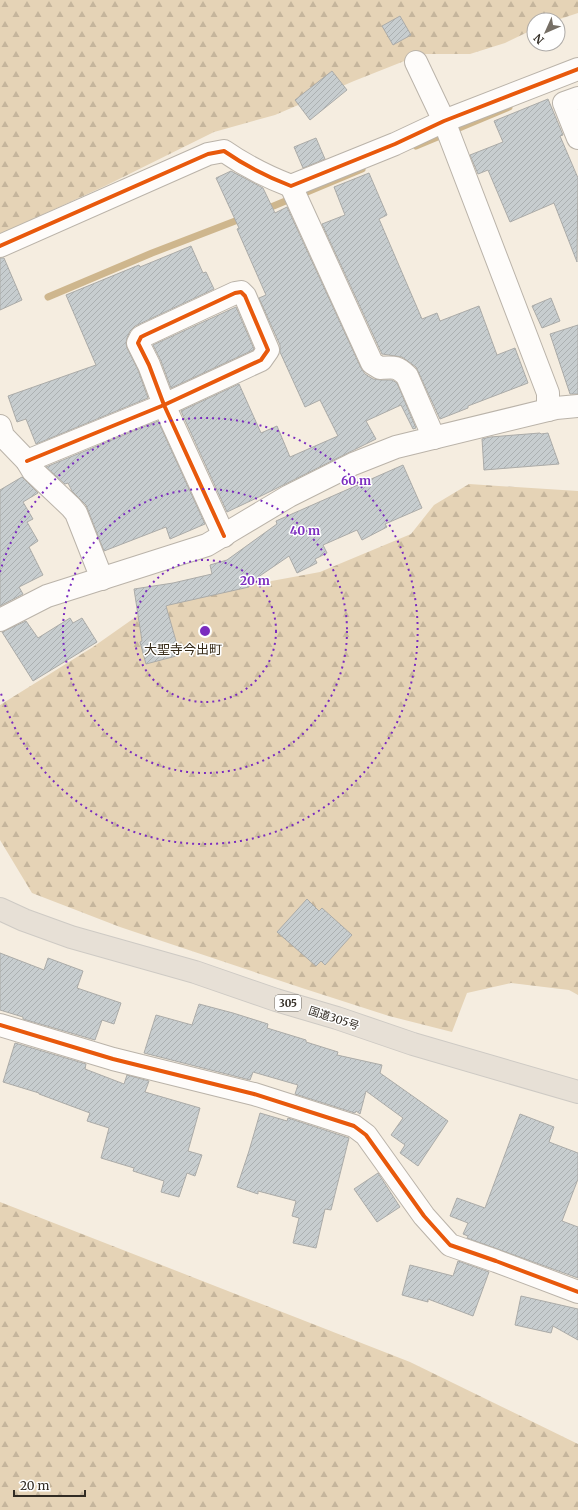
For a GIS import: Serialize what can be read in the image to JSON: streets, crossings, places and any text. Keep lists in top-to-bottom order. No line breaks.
{"streets":{"highway":["305","国道305号"]},"districts":["大聖寺今出町"],"scale_bar":"20 m","north":"bottom left","rings":["60 m","40 m","20 m"]}
